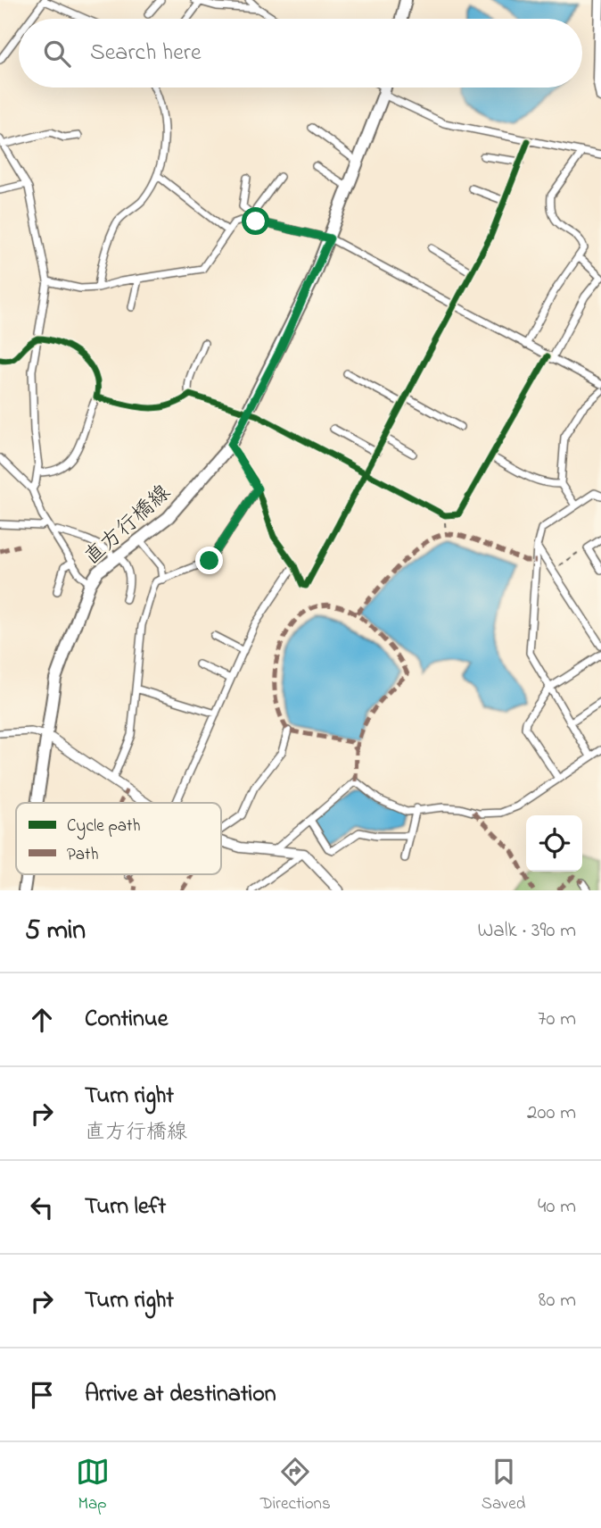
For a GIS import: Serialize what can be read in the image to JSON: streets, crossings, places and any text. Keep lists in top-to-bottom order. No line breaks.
{"streets":{"main road":["直方行橋線"]},"legend":["Cycle path","Path"],"page":{"search":"Search here","heading":["5 min","Walk · 390 m"],"list":[["Continue","70 m"],["Turn right","直方行橋線","200 m"],["Turn left","40 m"],["Turn right","80 m"],"Arrive at destination"],"nav":["Map","Directions","Saved"]}}
